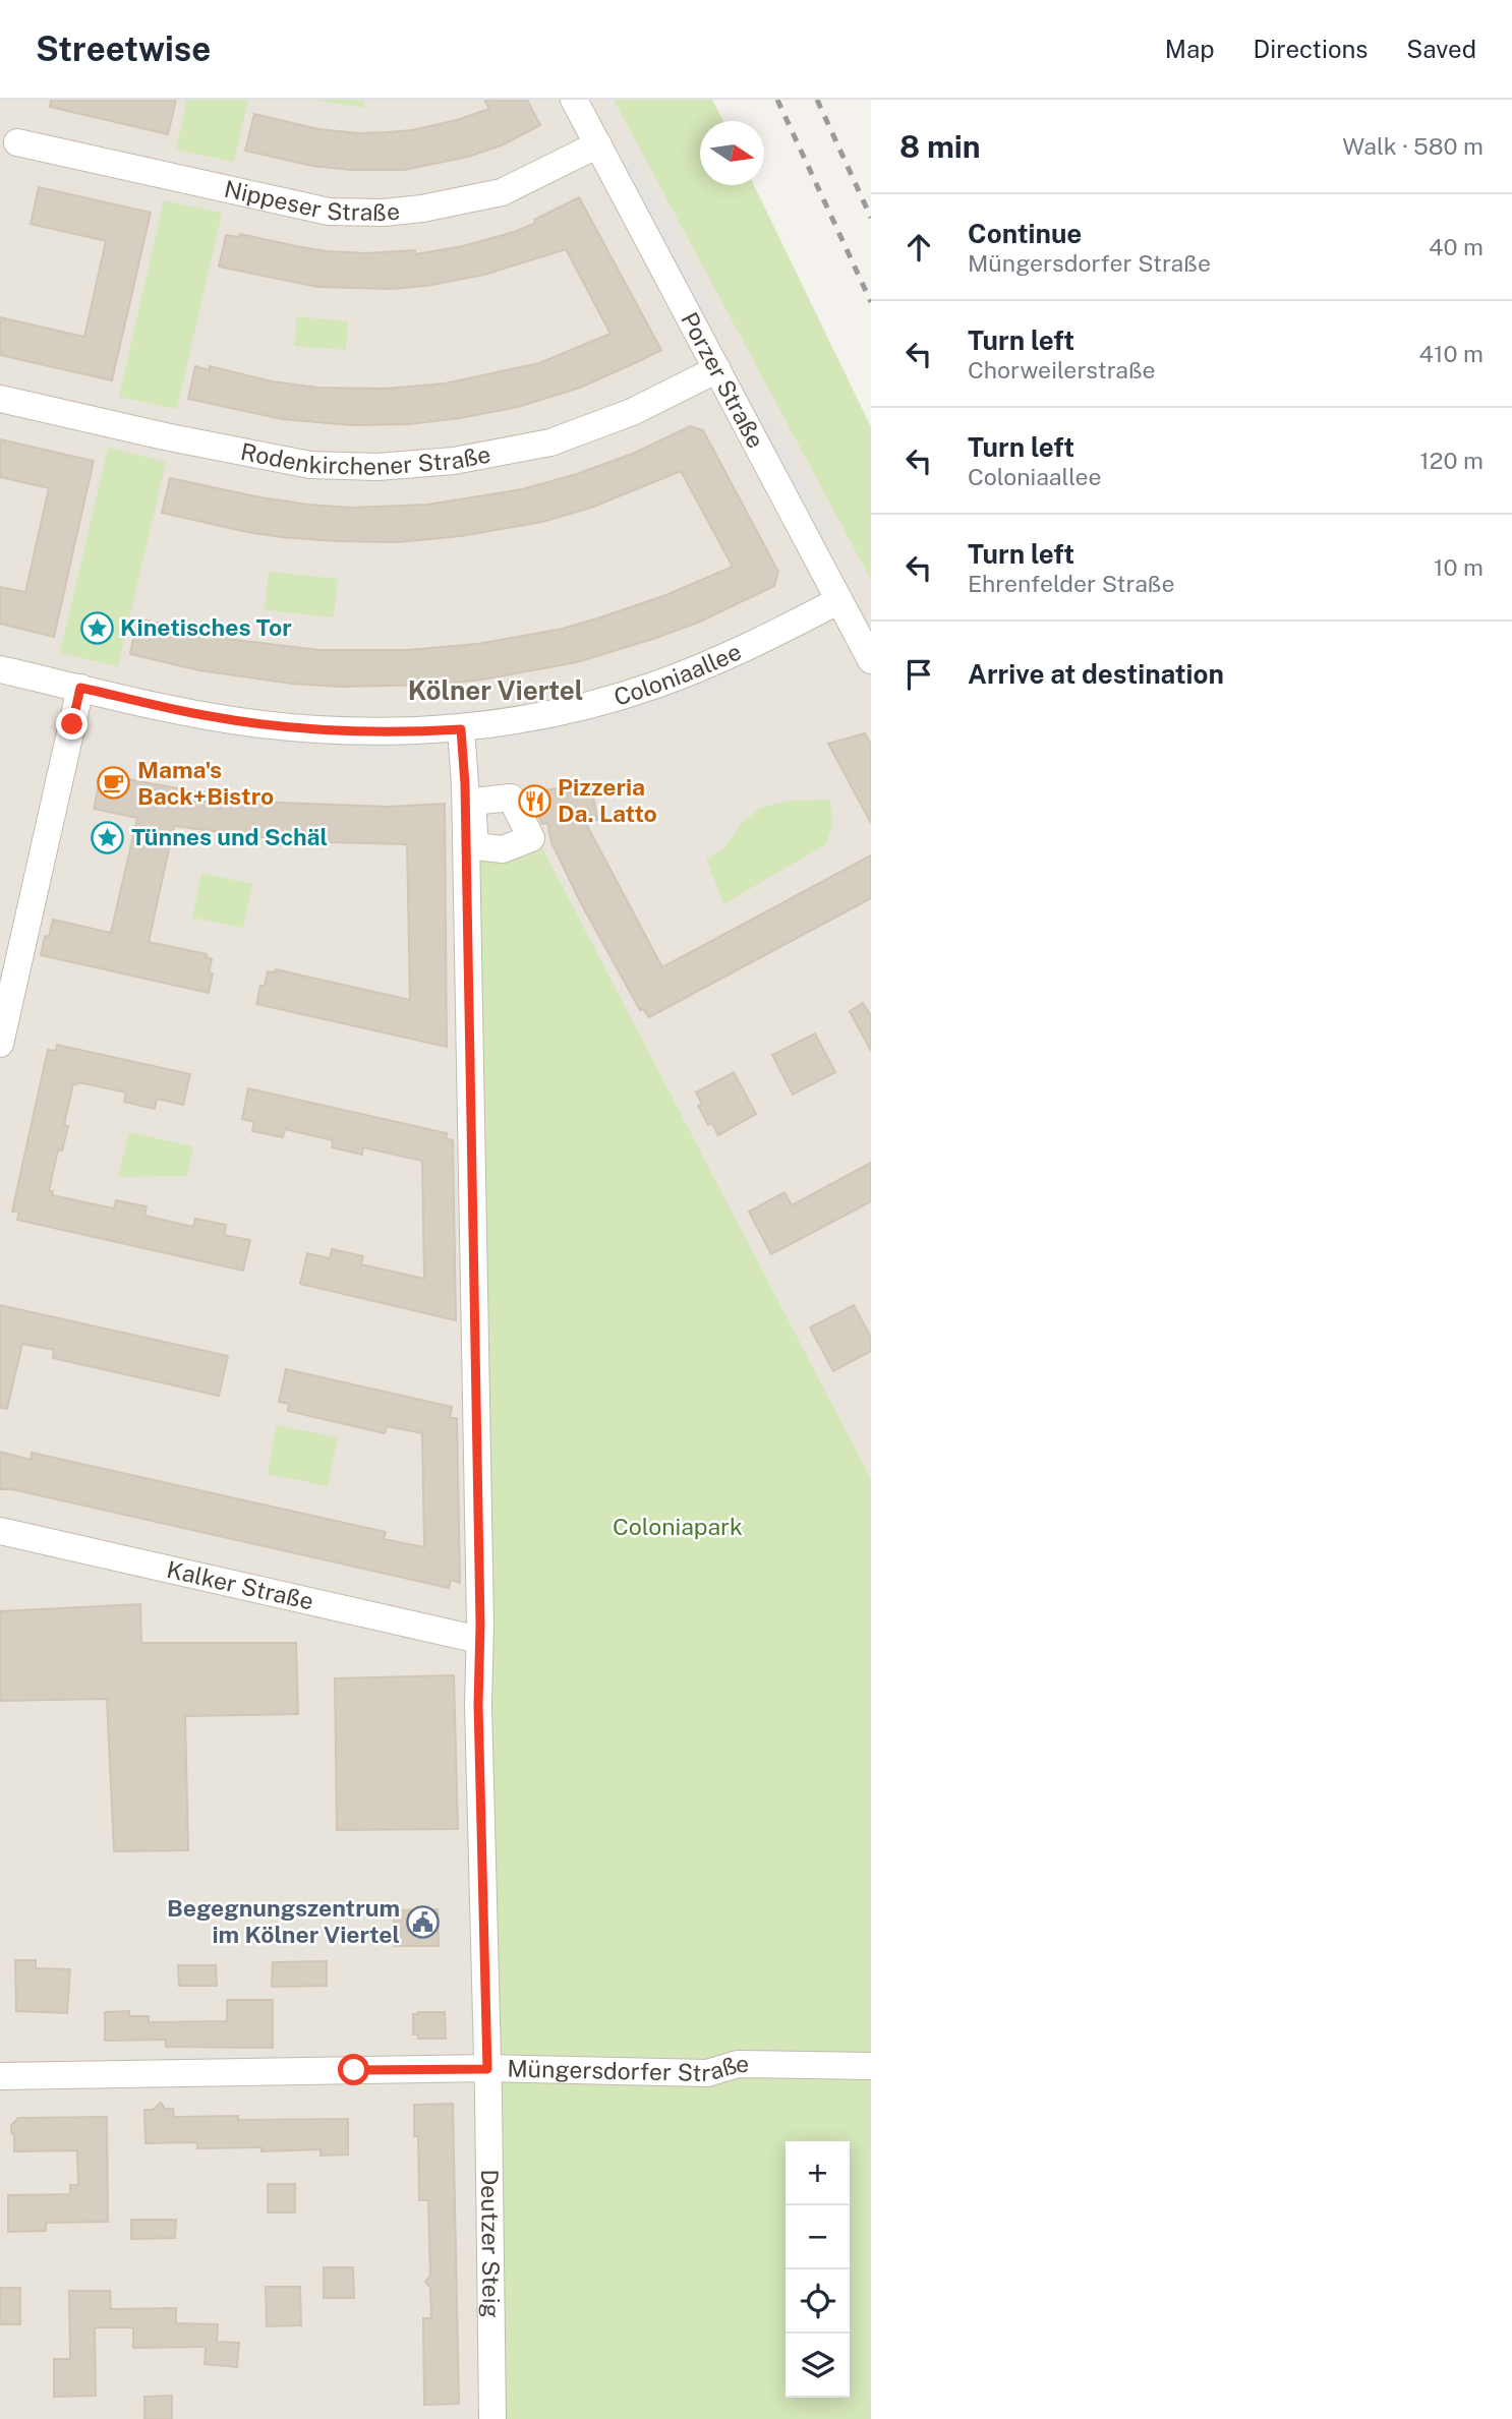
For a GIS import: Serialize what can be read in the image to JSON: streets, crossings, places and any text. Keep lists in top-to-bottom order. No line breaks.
{"streets":{"street":["Nippeser Straße","Porzer Straße","Rodenkirchener Straße","Coloniaallee","Kalker Straße","Müngersdorfer Straße","Deutzer Steig"]},"crossings":[["Nippeser Straße","Porzer Straße"],["Porzer Straße","Rodenkirchener Straße"],["Porzer Straße","Coloniaallee"],["Coloniaallee","Deutzer Steig"],["Kalker Straße","Deutzer Steig"],["Müngersdorfer Straße","Deutzer Steig"]],"districts":["Kölner Viertel"],"parks":["Coloniapark"],"places":{"place":["Kinetisches Tor","Tünnes und Schäl"],"cafe":["Mama's Back+Bistro"],"restaurant":["Pizzeria Da. Latto"],"public building":["Begegnungszentrum im Kölner Viertel"]},"north":"right","page":{"header":"Streetwise","nav":["Map","Directions","Saved"],"heading":["8 min","Walk · 580 m"],"list":[["Continue","Müngersdorfer Straße","40 m"],["Turn left","Chorweilerstraße","410 m"],["Turn left","Coloniaallee","120 m"],["Turn left","Ehrenfelder Straße","10 m"],"Arrive at destination"],"map_buttons":["+","−"]}}
